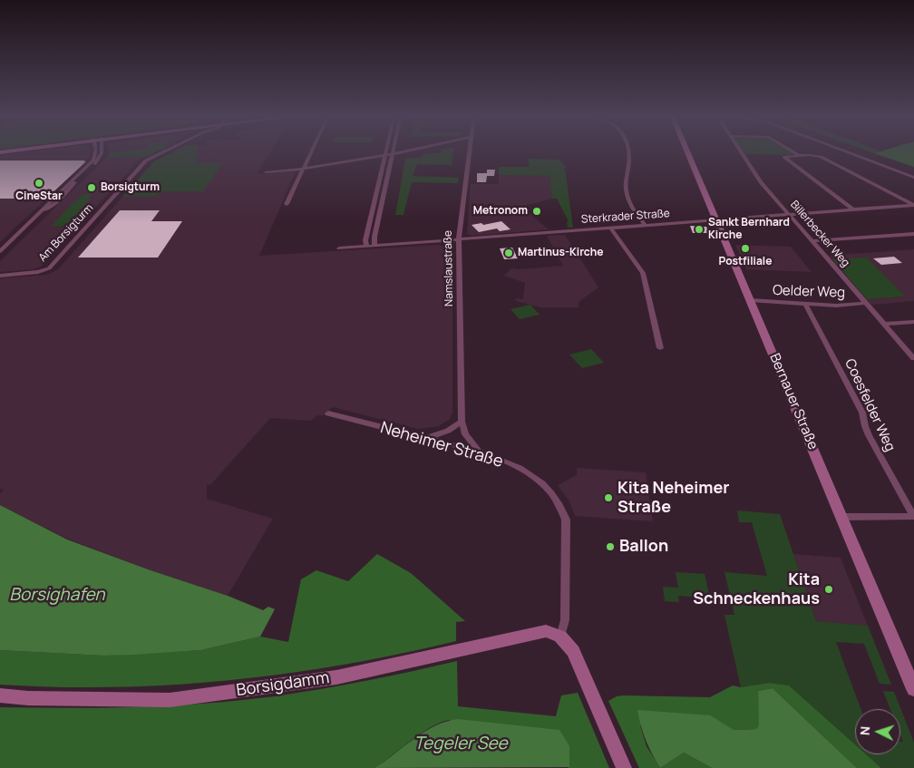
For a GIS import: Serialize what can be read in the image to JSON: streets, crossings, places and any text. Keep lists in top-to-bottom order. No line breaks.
{"streets":{"main road":["Bernauer Straße","Borsigdamm"],"street":["Sterkrader Straße","Am Borsigturm","Billerbecker Weg","Namslaustraße","Oelder Weg","Coesfelder Weg","Neheimer Straße"]},"crossings":[["Sterkrader Straße","Billerbecker Weg"],["Sterkrader Straße","Namslaustraße"],["Sterkrader Straße","Bernauer Straße"],["Billerbecker Weg","Oelder Weg"],["Namslaustraße","Neheimer Straße"],["Oelder Weg","Bernauer Straße"],["Oelder Weg","Coesfelder Weg"],["Neheimer Straße","Borsigdamm"]],"water":["Borsighafen","Tegeler See"],"places":["CineStar","Borsigturm","Metronom","Sankt Bernhard Kirche","Postfiliale","Martinus-Kirche","Kita Neheimer Straße","Ballon","Kita Schneckenhaus"],"north":"left"}
